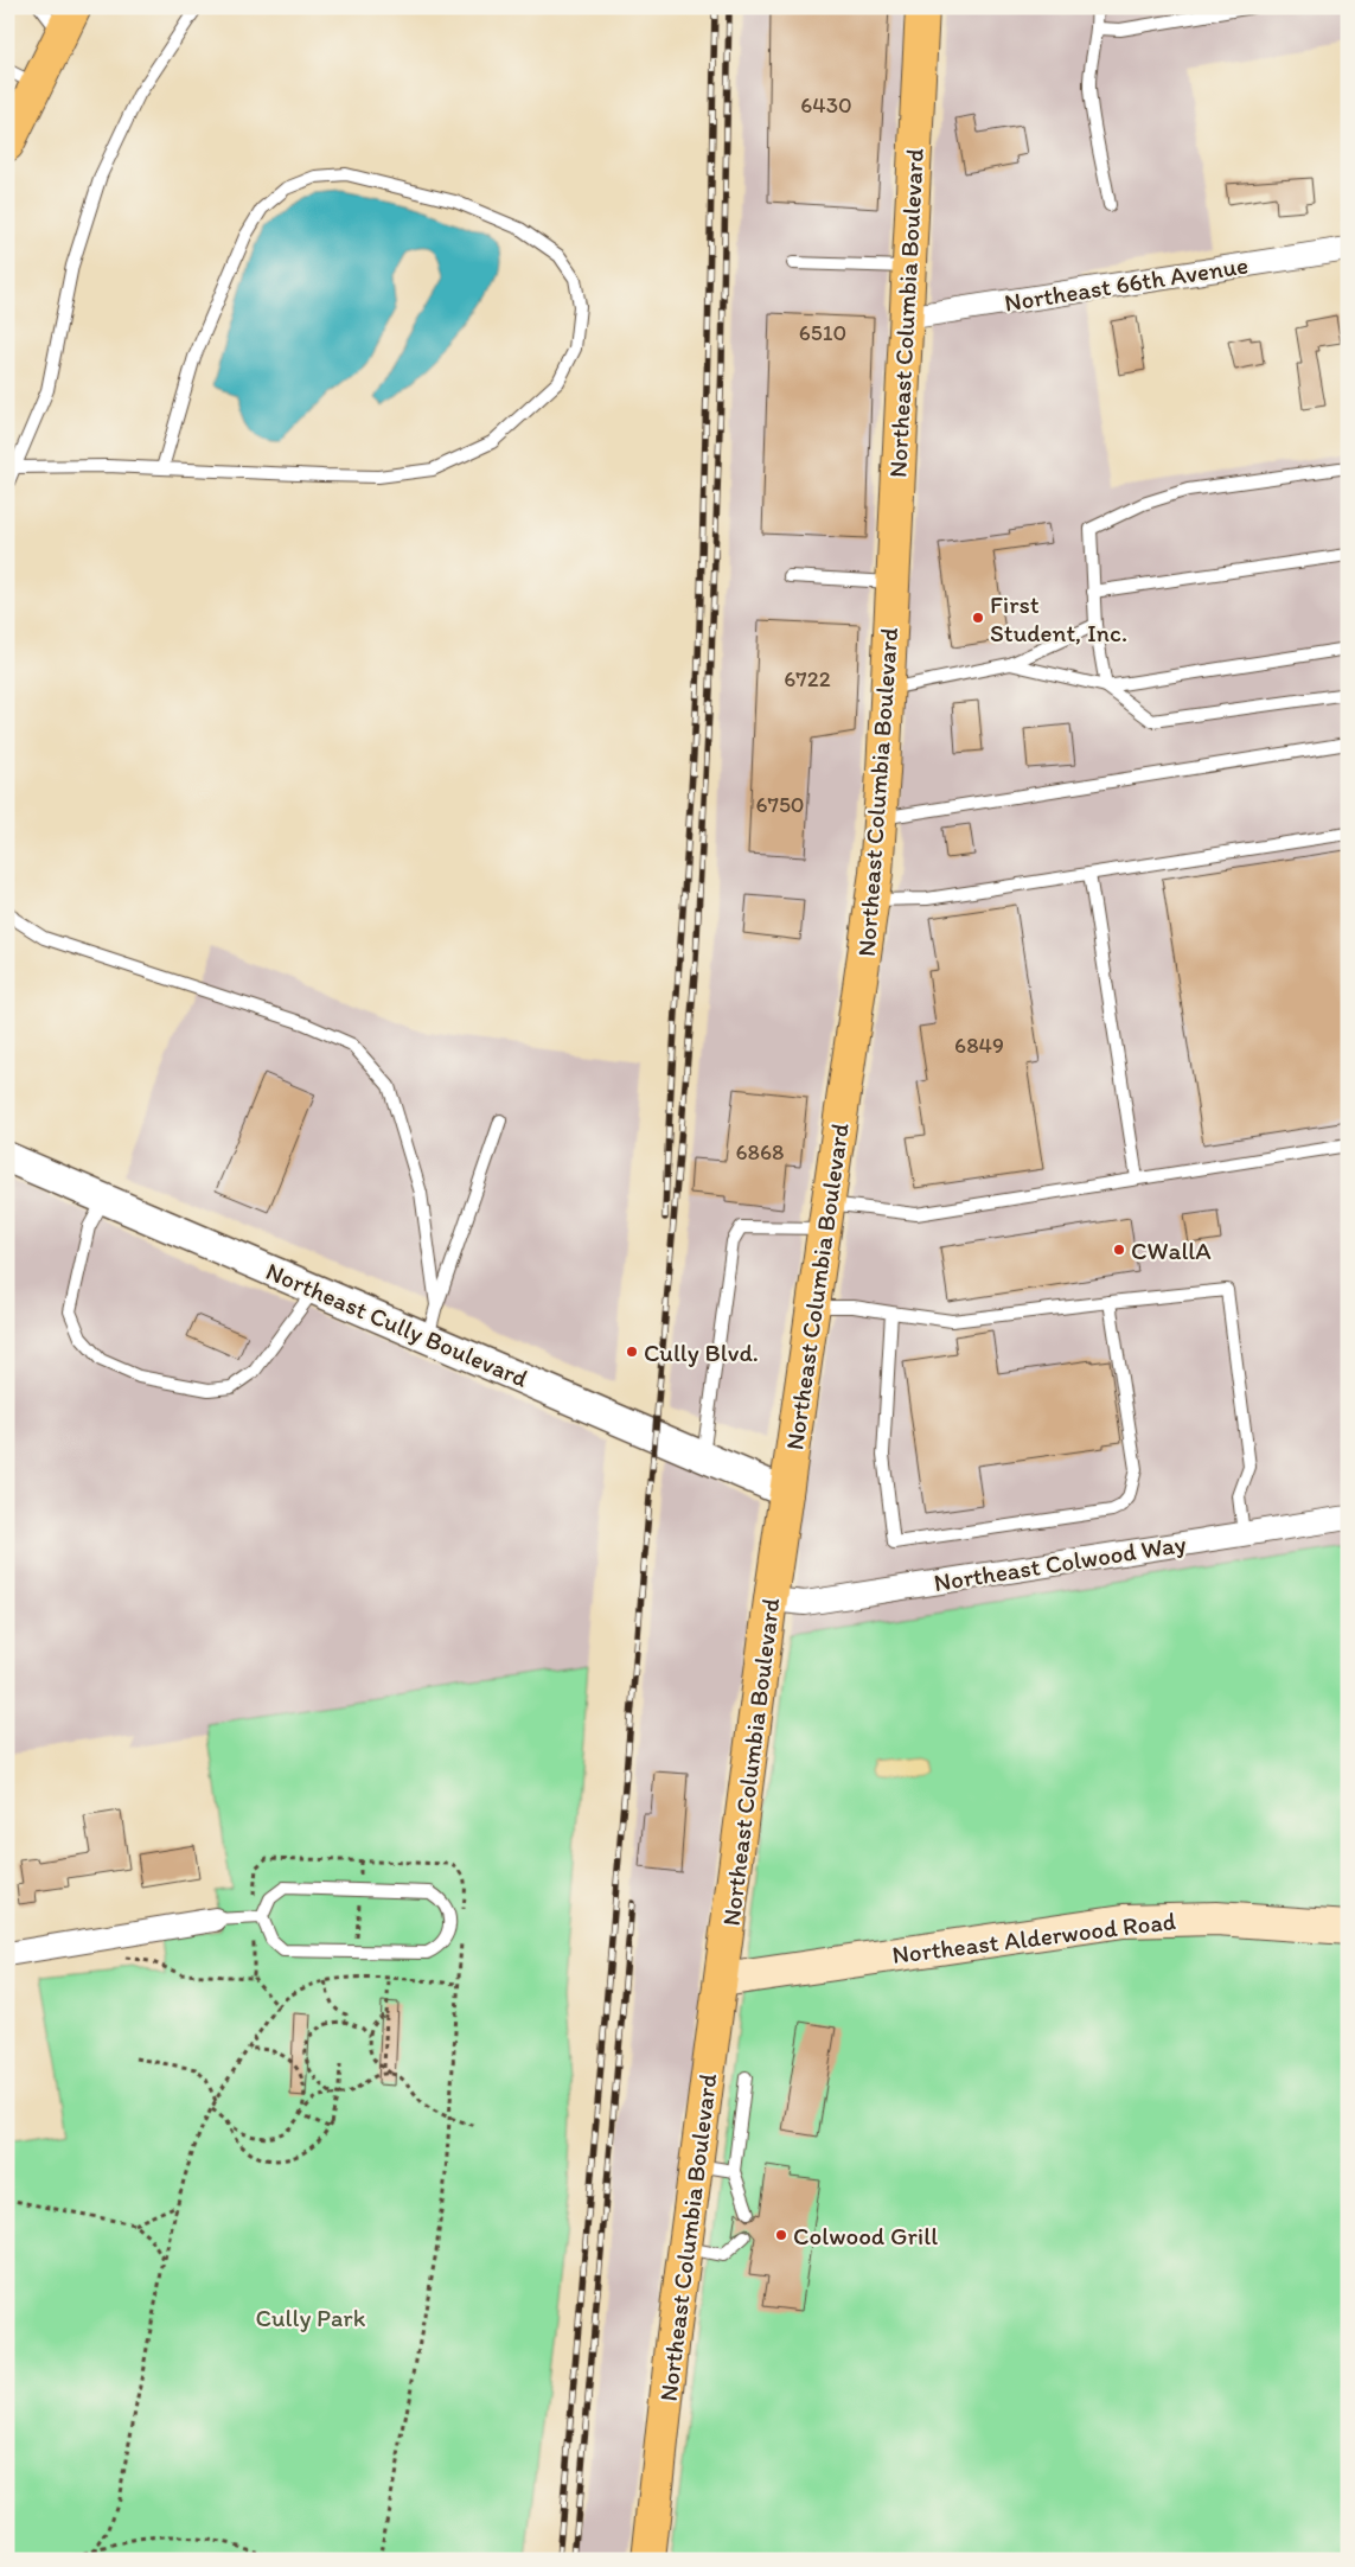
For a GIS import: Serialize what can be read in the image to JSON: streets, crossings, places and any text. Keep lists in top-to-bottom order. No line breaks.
{"streets":{"main road":["Northeast Columbia Boulevard","Northeast Alderwood Road"],"street":["Northeast 66th Avenue","Northeast Cully Boulevard","Northeast Colwood Way"]},"crossings":[["Northeast 66th Avenue","Northeast Columbia Boulevard"],["Northeast Columbia Boulevard","Northeast Cully Boulevard"],["Northeast Columbia Boulevard","Northeast Colwood Way"],["Northeast Columbia Boulevard","Northeast Alderwood Road"]],"parks":["Cully Park"],"places":["First Student, Inc.","CWallA","Cully Blvd.","Colwood Grill"],"house_numbers":["6430","6510","6722","6750","6849","6868"]}
